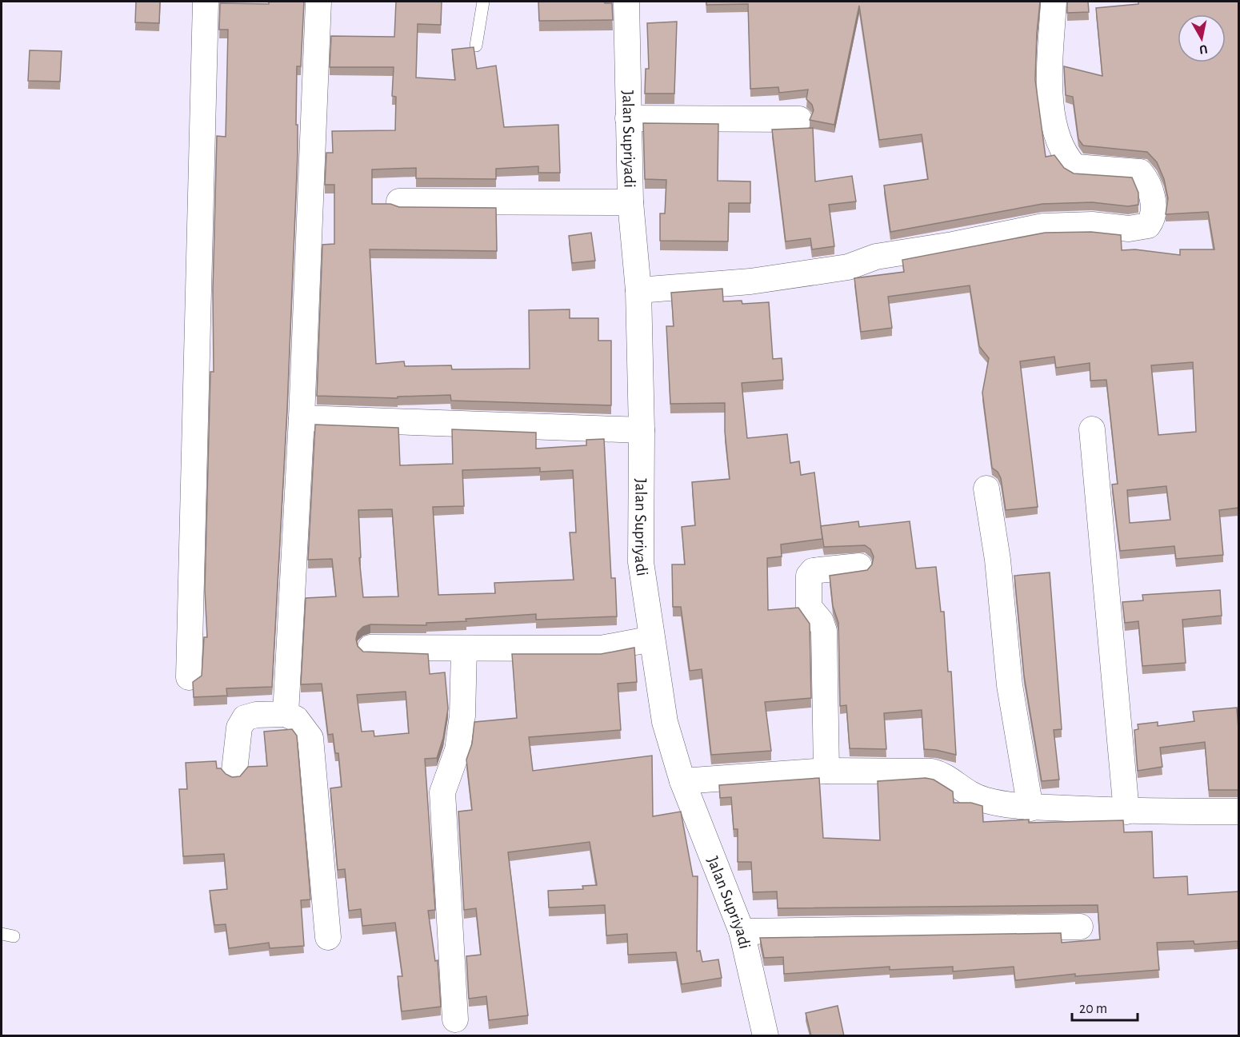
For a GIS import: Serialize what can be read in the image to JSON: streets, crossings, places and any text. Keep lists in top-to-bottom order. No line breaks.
{"streets":{"street":["Jalan Supriyadi"]},"scale_bar":"20 m","north":"bottom"}
